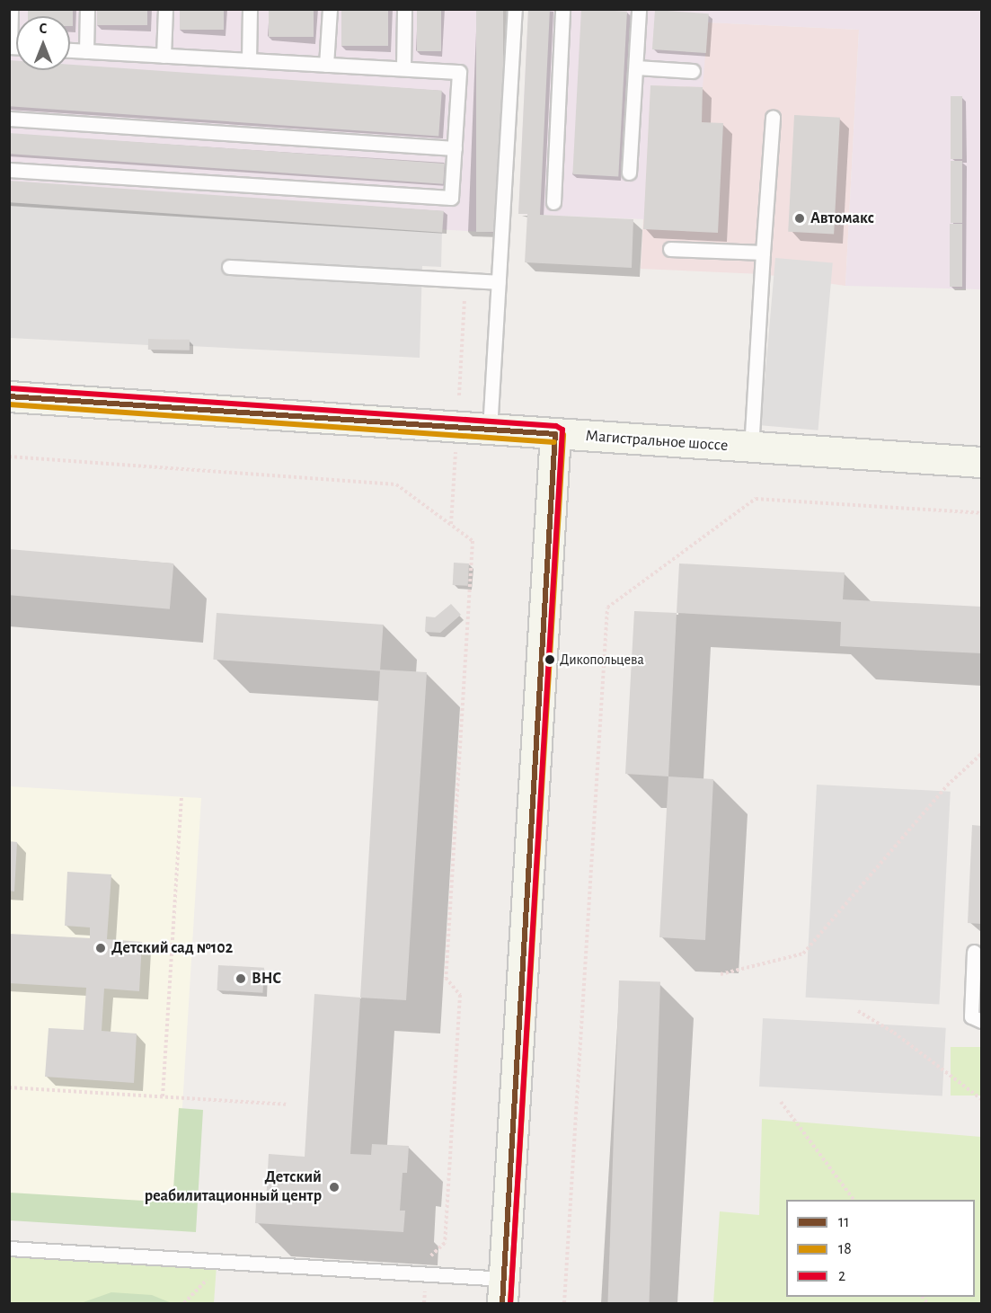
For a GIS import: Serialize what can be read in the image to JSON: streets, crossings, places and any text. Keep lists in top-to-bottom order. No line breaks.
{"streets":{"main road":["Магистральное шоссе"]},"places":["Автомакс","Дикопольцева","Детский сад №102","ВНС","Детский реабилитационный центр"],"lines":["transit line 2","transit line 11","transit line 18"],"legend":["11","18","2"],"north":"top"}
